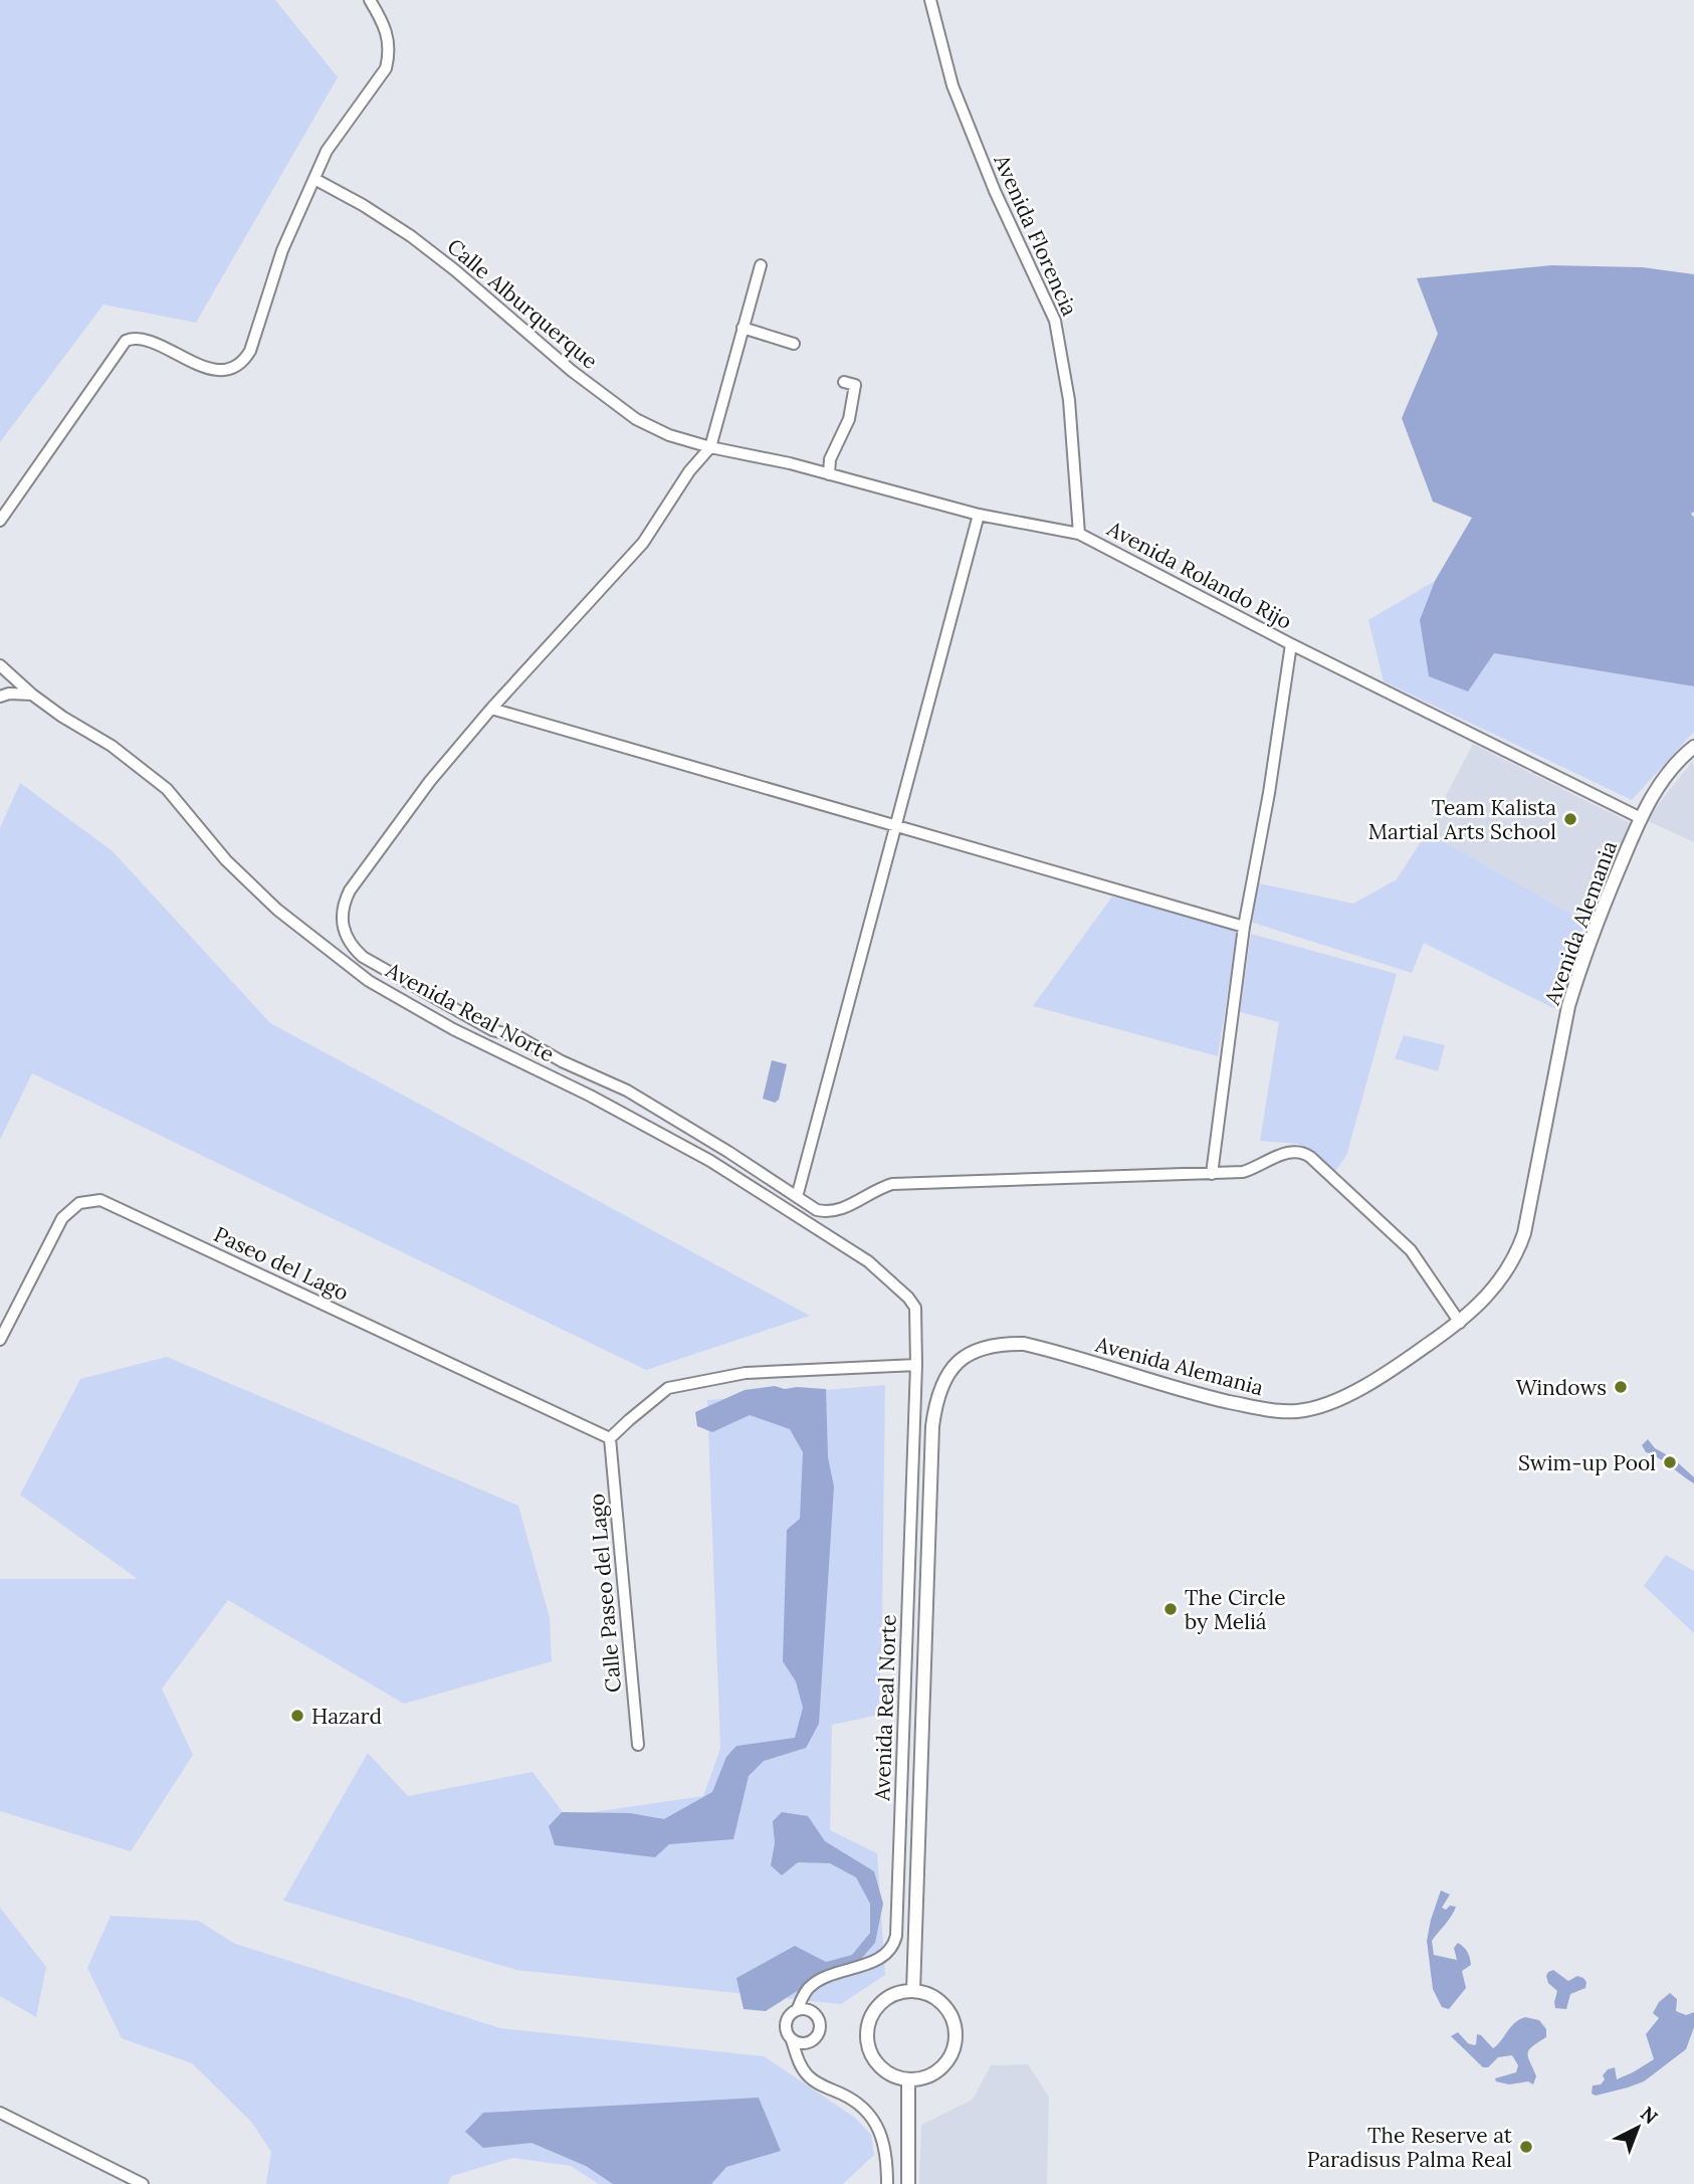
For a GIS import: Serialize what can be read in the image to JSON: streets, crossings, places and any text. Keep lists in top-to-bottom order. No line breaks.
{"streets":{"street":["Avenida Florencia","Calle Alburquerque","Avenida Rolando Rijo","Avenida Alemania","Avenida Real Norte","Paseo del Lago","Calle Paseo del Lago"]},"crossings":[["Avenida Florencia","Avenida Rolando Rijo"],["Calle Alburquerque","Avenida Rolando Rijo"],["Avenida Rolando Rijo","Avenida Alemania"],["Paseo del Lago","Calle Paseo del Lago"]],"places":["Team Kalista Martial Arts School","Windows","Swim-up Pool","The Circle by Meliá","Hazard","The Reserve at Paradisus Palma Real"],"north":"top right"}
